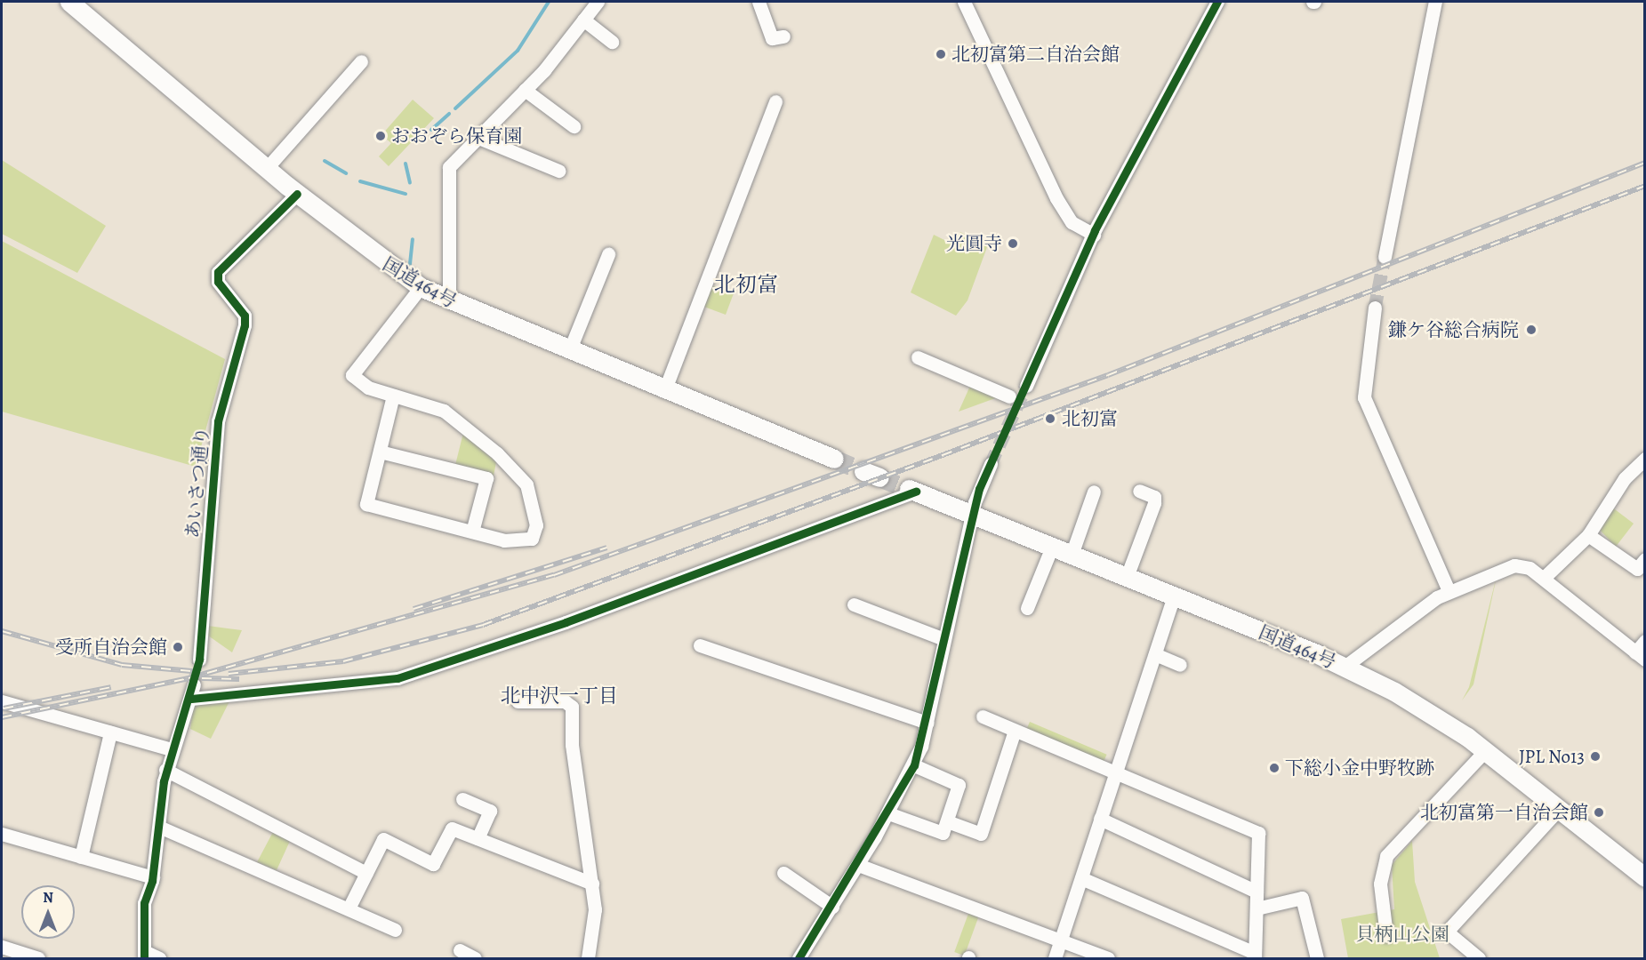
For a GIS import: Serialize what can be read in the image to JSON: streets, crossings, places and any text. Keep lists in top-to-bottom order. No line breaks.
{"streets":{"highway":["国道464号"],"street":["あいさつ通り"]},"crossings":[["国道464号","あいさつ通り"]],"districts":["北初富","北中沢一丁目"],"parks":["貝柄山公園"],"places":["北初富第二自治会館","おおぞら保育園","光圓寺","鎌ケ谷総合病院","北初富","受所自治会館","JPL No13","下総小金中野牧跡","北初富第一自治会館"],"north":"top"}
